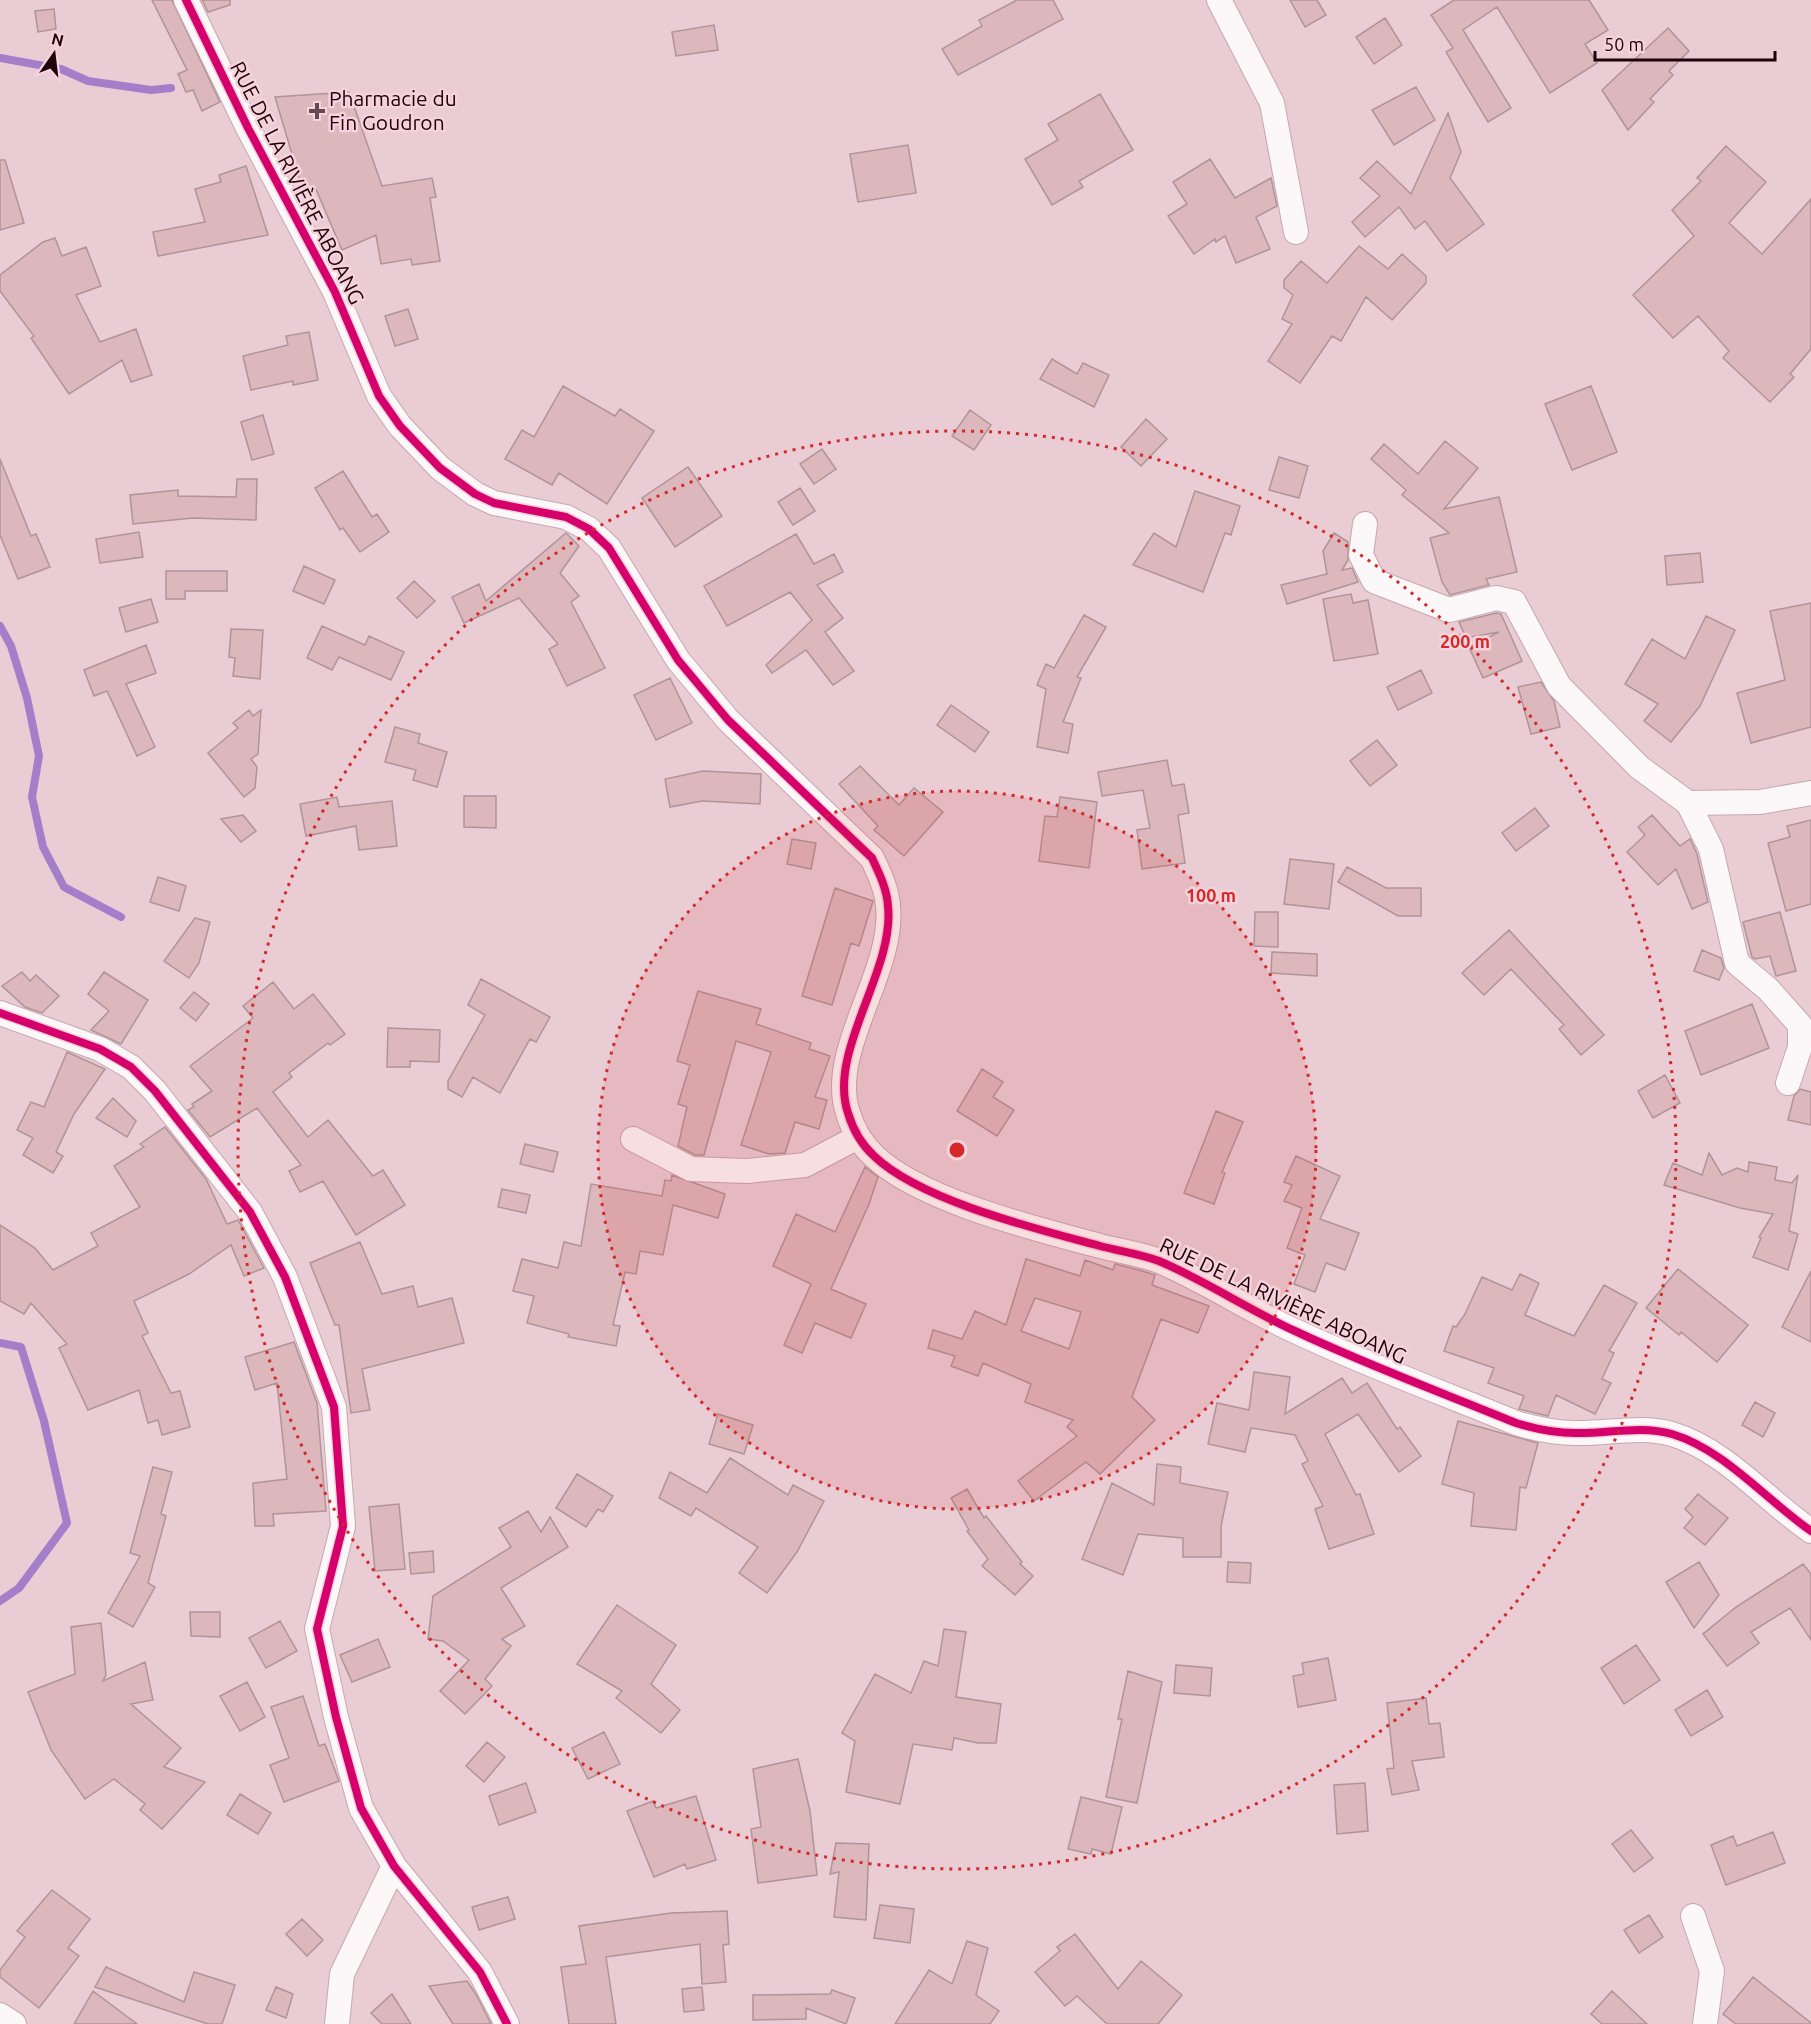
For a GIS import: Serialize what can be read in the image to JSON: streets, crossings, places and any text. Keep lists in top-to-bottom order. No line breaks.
{"streets":{"street":["RUE DE LA RIVIÈRE ABOANG"]},"places":{"health":["Pharmacie du Fin Goudron"]},"scale_bar":"50 m","north":"top","rings":["200 m","100 m"]}
